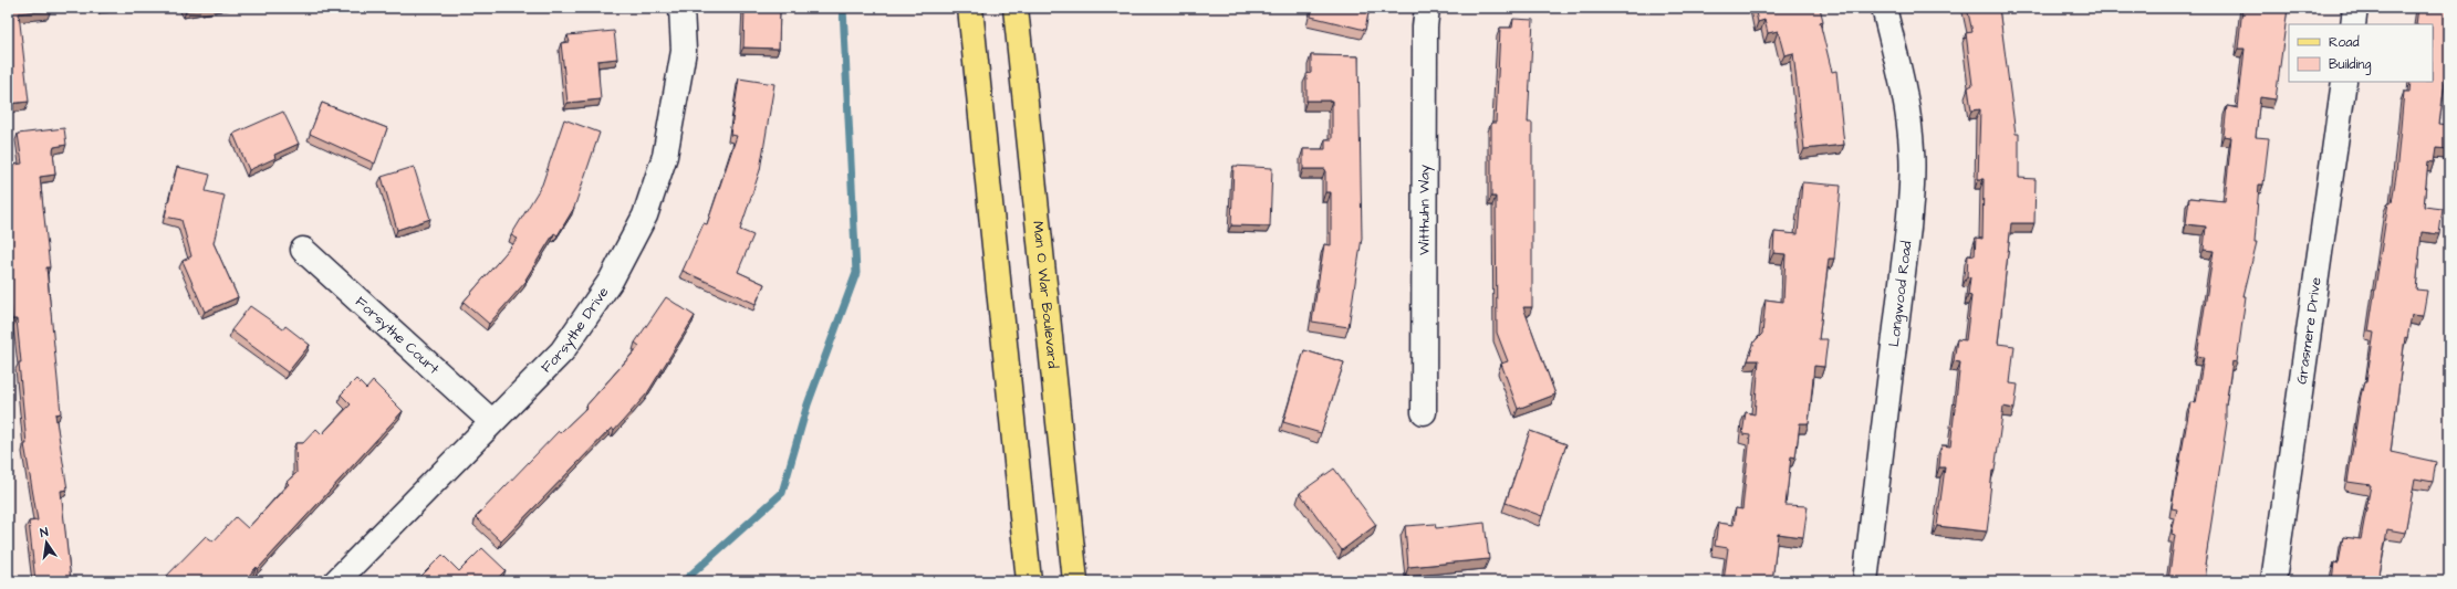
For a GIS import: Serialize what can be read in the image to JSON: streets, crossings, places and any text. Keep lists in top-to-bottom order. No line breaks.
{"streets":{"main road":["Man O War Boulevard"],"street":["Witthuhn Way","Longwood Road","Forsythe Drive","Grasmere Drive","Forsythe Court"]},"crossings":[["Forsythe Drive","Forsythe Court"]],"legend":["Road","Building"],"north":"top"}
